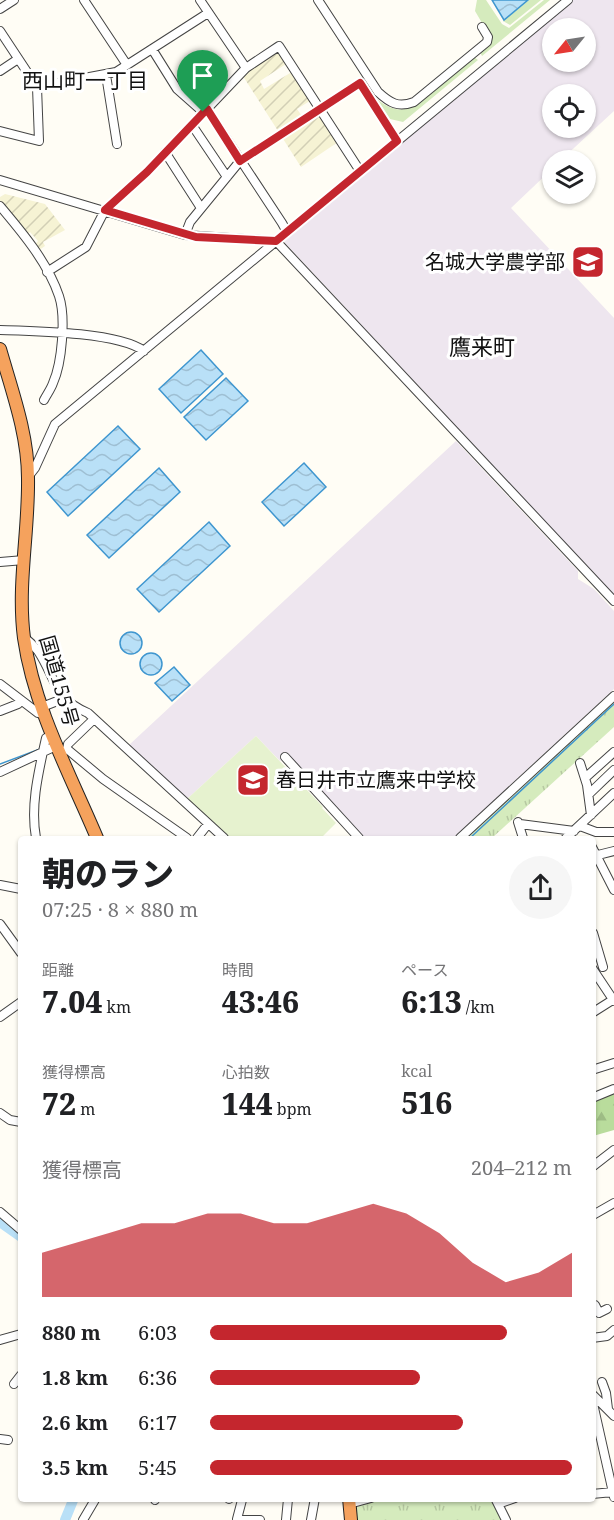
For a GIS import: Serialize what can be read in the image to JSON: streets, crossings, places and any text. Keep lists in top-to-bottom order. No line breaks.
{"streets":{"highway":["国道155号"]},"districts":["西山町一丁目","鷹来町"],"places":{"school or university":["名城大学農学部","春日井市立鷹来中学校"]},"north":"bottom left","page":{"heading":["朝のラン","07:25 · 8 × 880 m"],"stats":[["距離","7.04 km"],["時間","43:46"],["ペース","6:13 /km"],["獲得標高","72 m"],["心拍数","144 bpm"],["kcal","516"]],"chart":["獲得標高","204–212 m"],"list":[{"name":"880 m","note":"6:03"},{"name":"1.8 km","note":"6:36"},{"name":"2.6 km","note":"6:17"},{"name":"3.5 km","note":"5:45"}]}}
